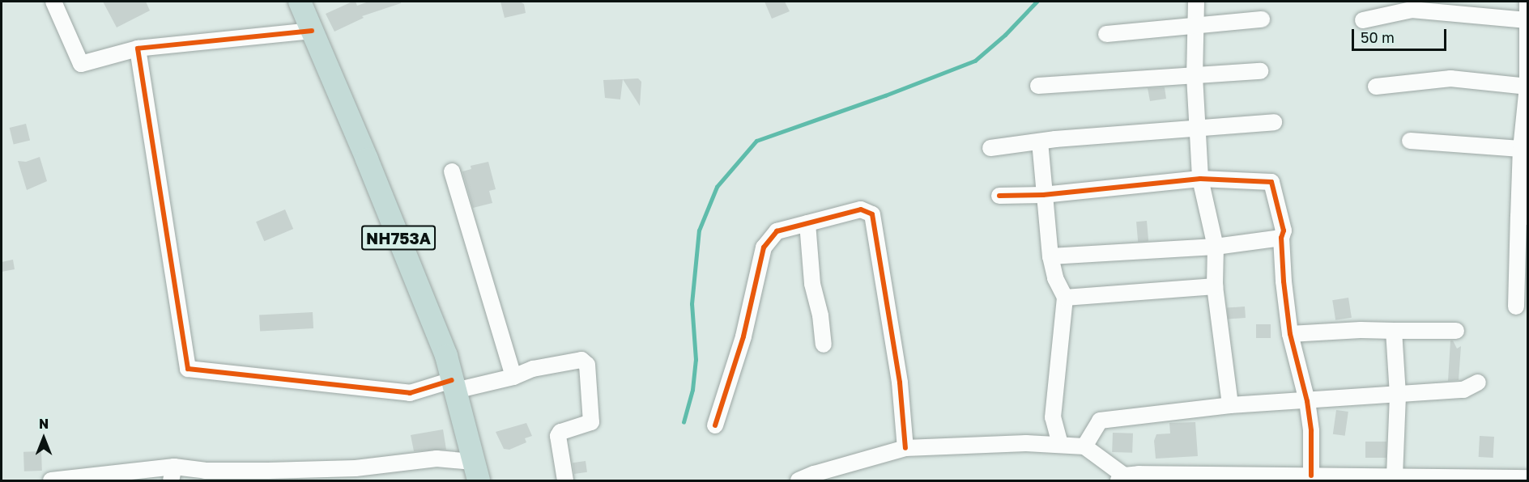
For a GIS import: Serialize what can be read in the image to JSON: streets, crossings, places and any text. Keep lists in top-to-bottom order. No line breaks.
{"streets":{"highway":["NH753A"]},"scale_bar":"50 m","north":"top"}
